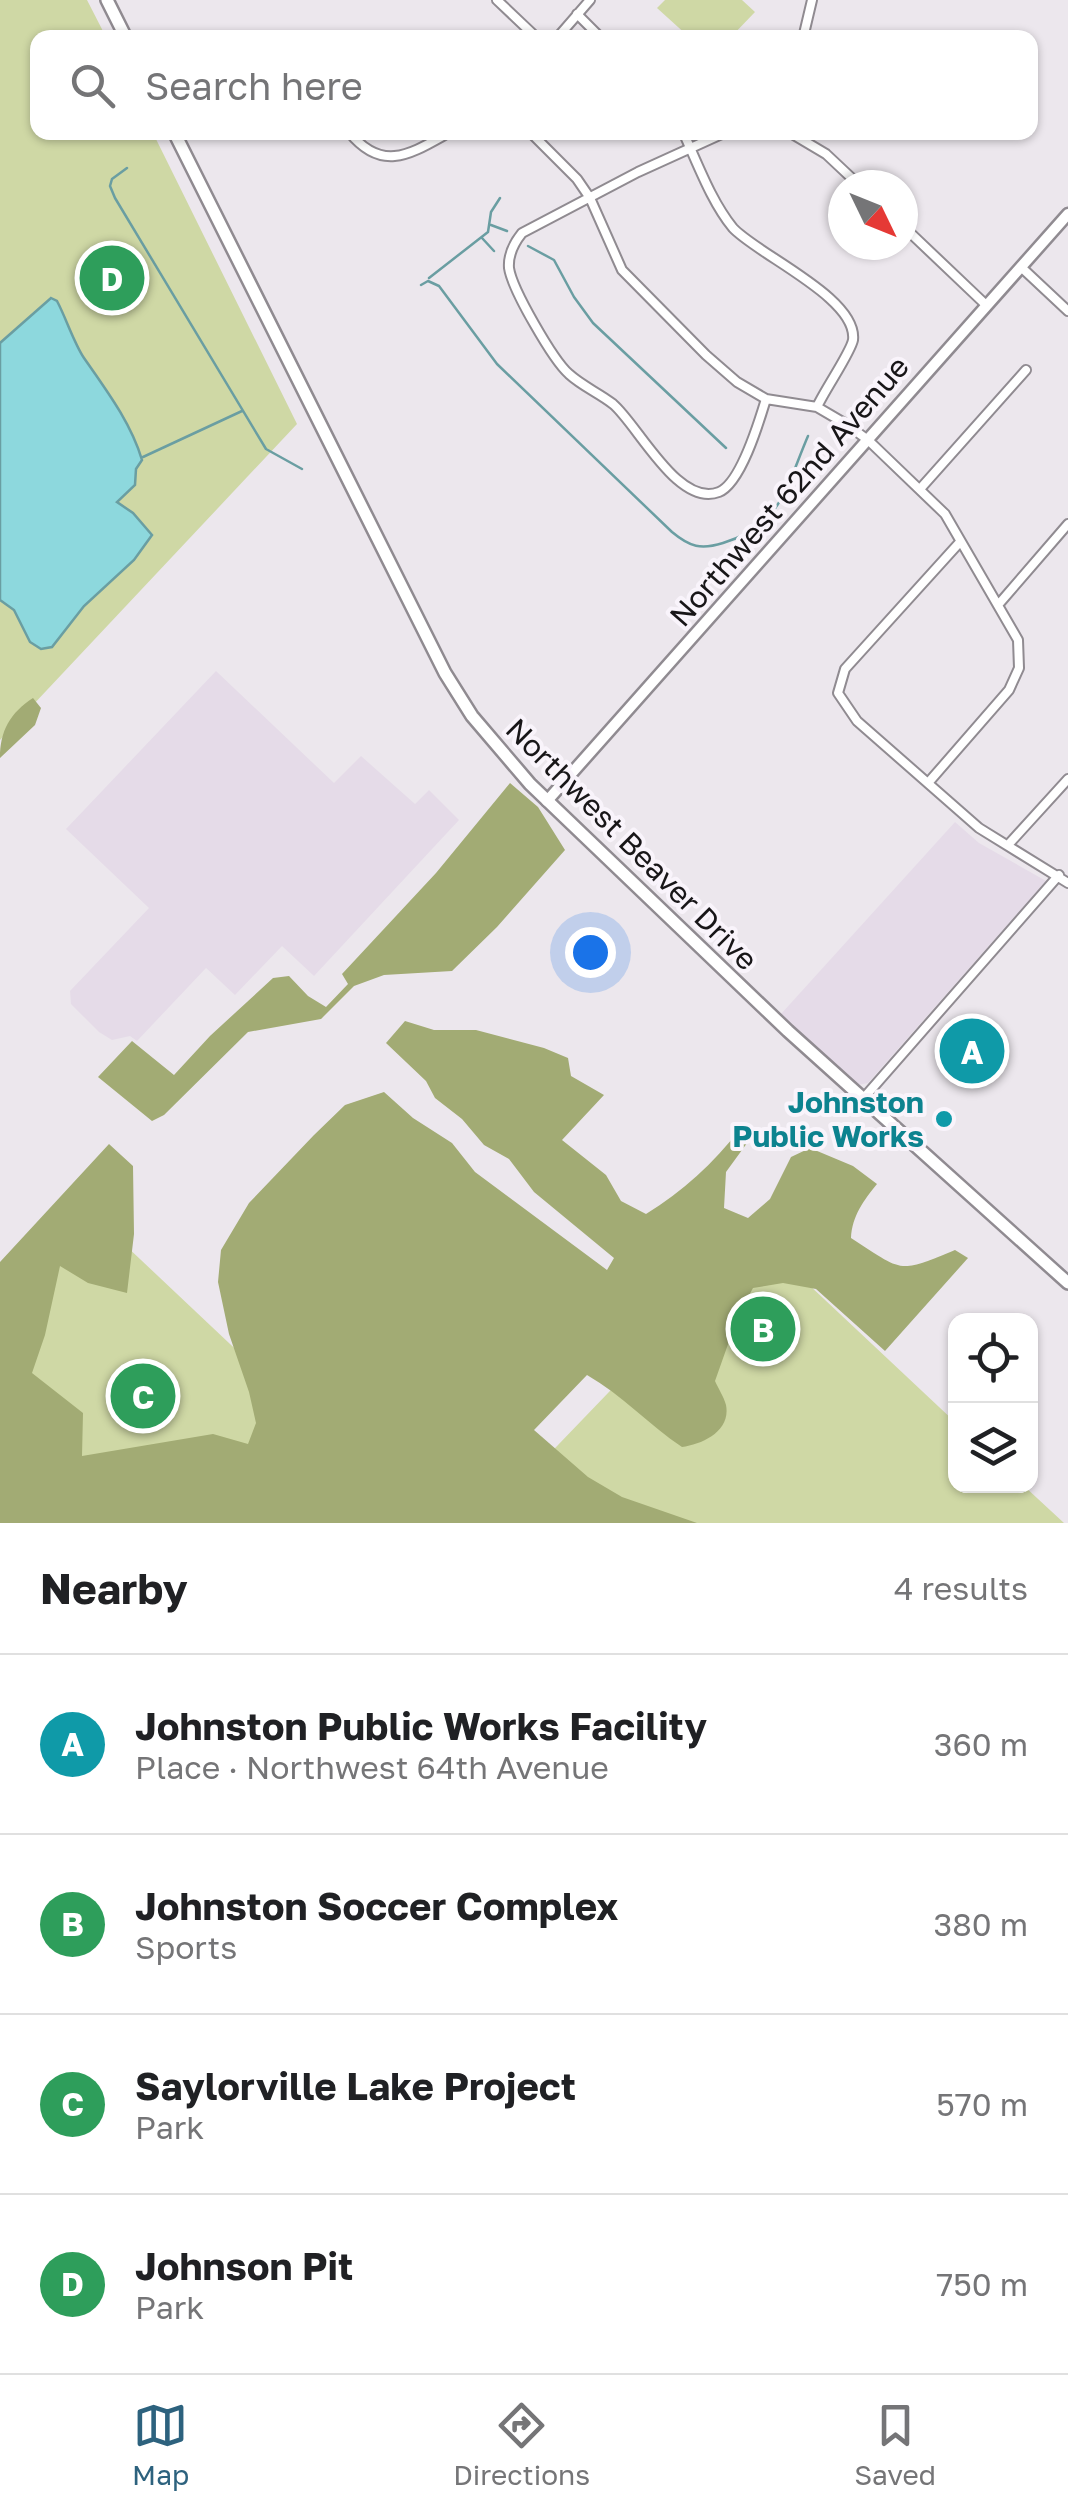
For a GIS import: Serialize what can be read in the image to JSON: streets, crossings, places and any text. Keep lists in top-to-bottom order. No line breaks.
{"streets":{"main road":["Northwest Beaver Drive"],"street":["Northwest 62nd Avenue"]},"crossings":[["Northwest 62nd Avenue","Northwest Beaver Drive"]],"places":["Johnston Public Works"],"north":"bottom right","page":{"search":"Search here","pins":["D","A","B","C"],"heading":["Nearby","4 results"],"list":[{"mark":"A","name":"Johnston Public Works Facility","note":"Place · Northwest 64th Avenue","value":"360 m"},{"mark":"B","name":"Johnston Soccer Complex","note":"Sports","value":"380 m"},{"mark":"C","name":"Saylorville Lake Project","note":"Park","value":"570 m"},{"mark":"D","name":"Johnson Pit","note":"Park","value":"750 m"}],"nav":["Map","Directions","Saved"]}}
